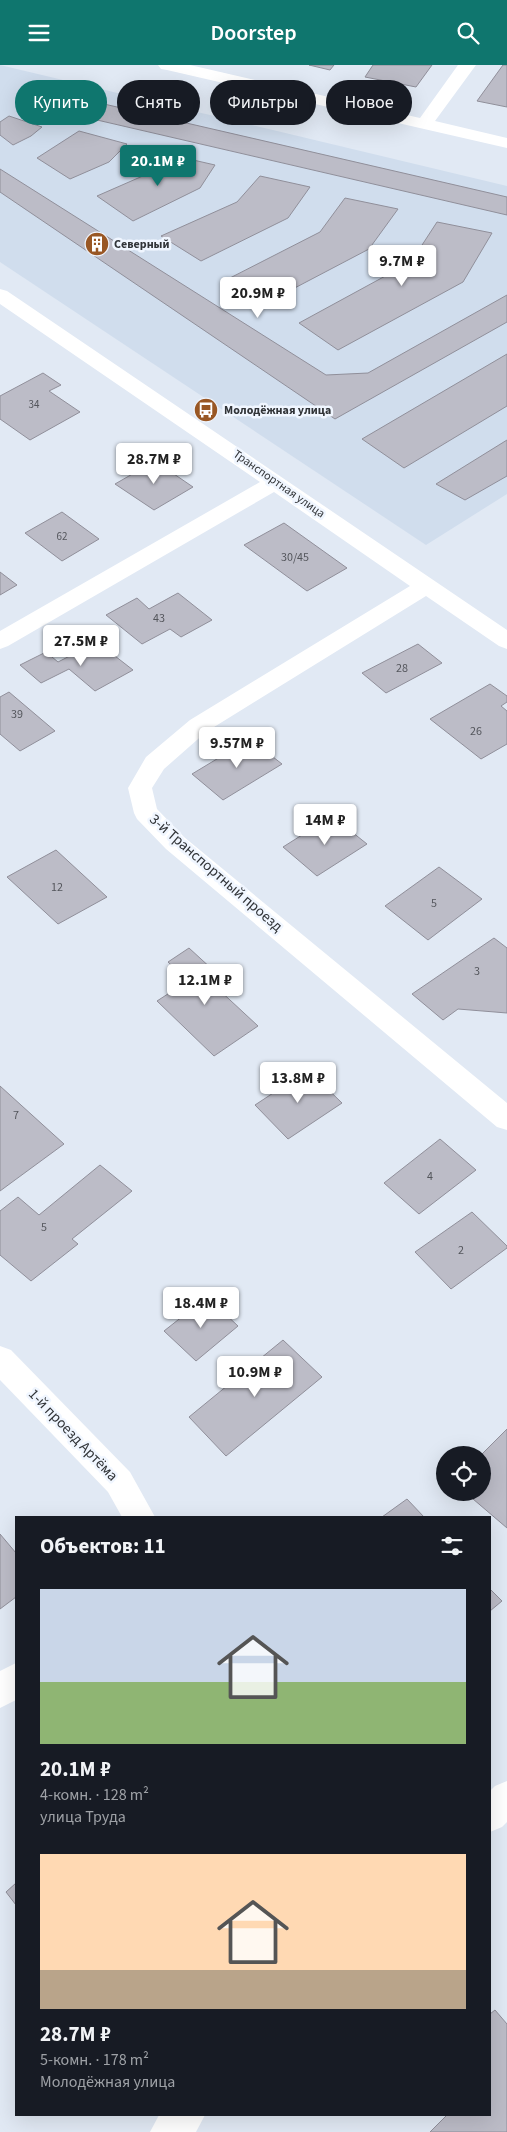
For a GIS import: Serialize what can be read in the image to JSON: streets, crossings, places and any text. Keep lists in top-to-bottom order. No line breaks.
{"streets":{"street":["Транспортная улица","3-й Транспортный проезд","1-й проезд Артёма"]},"crossings":[["Транспортная улица","3-й Транспортный проезд"]],"places":{"building":["Северный"],"bus stop":["Молодёжная улица"]},"house_numbers":["34","62","30/45","43","28","39","26","12","5","3","7","4","5","2"],"page":{"header":"Doorstep","chip":["Купить","Снять","Фильтры","Новое"],"price":["20.1M ₽","9.7M ₽","20.9M ₽","28.7M ₽","27.5M ₽","9.57M ₽","14M ₽","12.1M ₽","13.8M ₽","18.4M ₽","10.9M ₽"],"heading":"Объектов: 11","list":[{"name":"20.1M ₽","note":"4-комн. · 128 m² · улица Труда"},{"name":"28.7M ₽","note":"5-комн. · 178 m² · Молодёжная улица"}]}}
